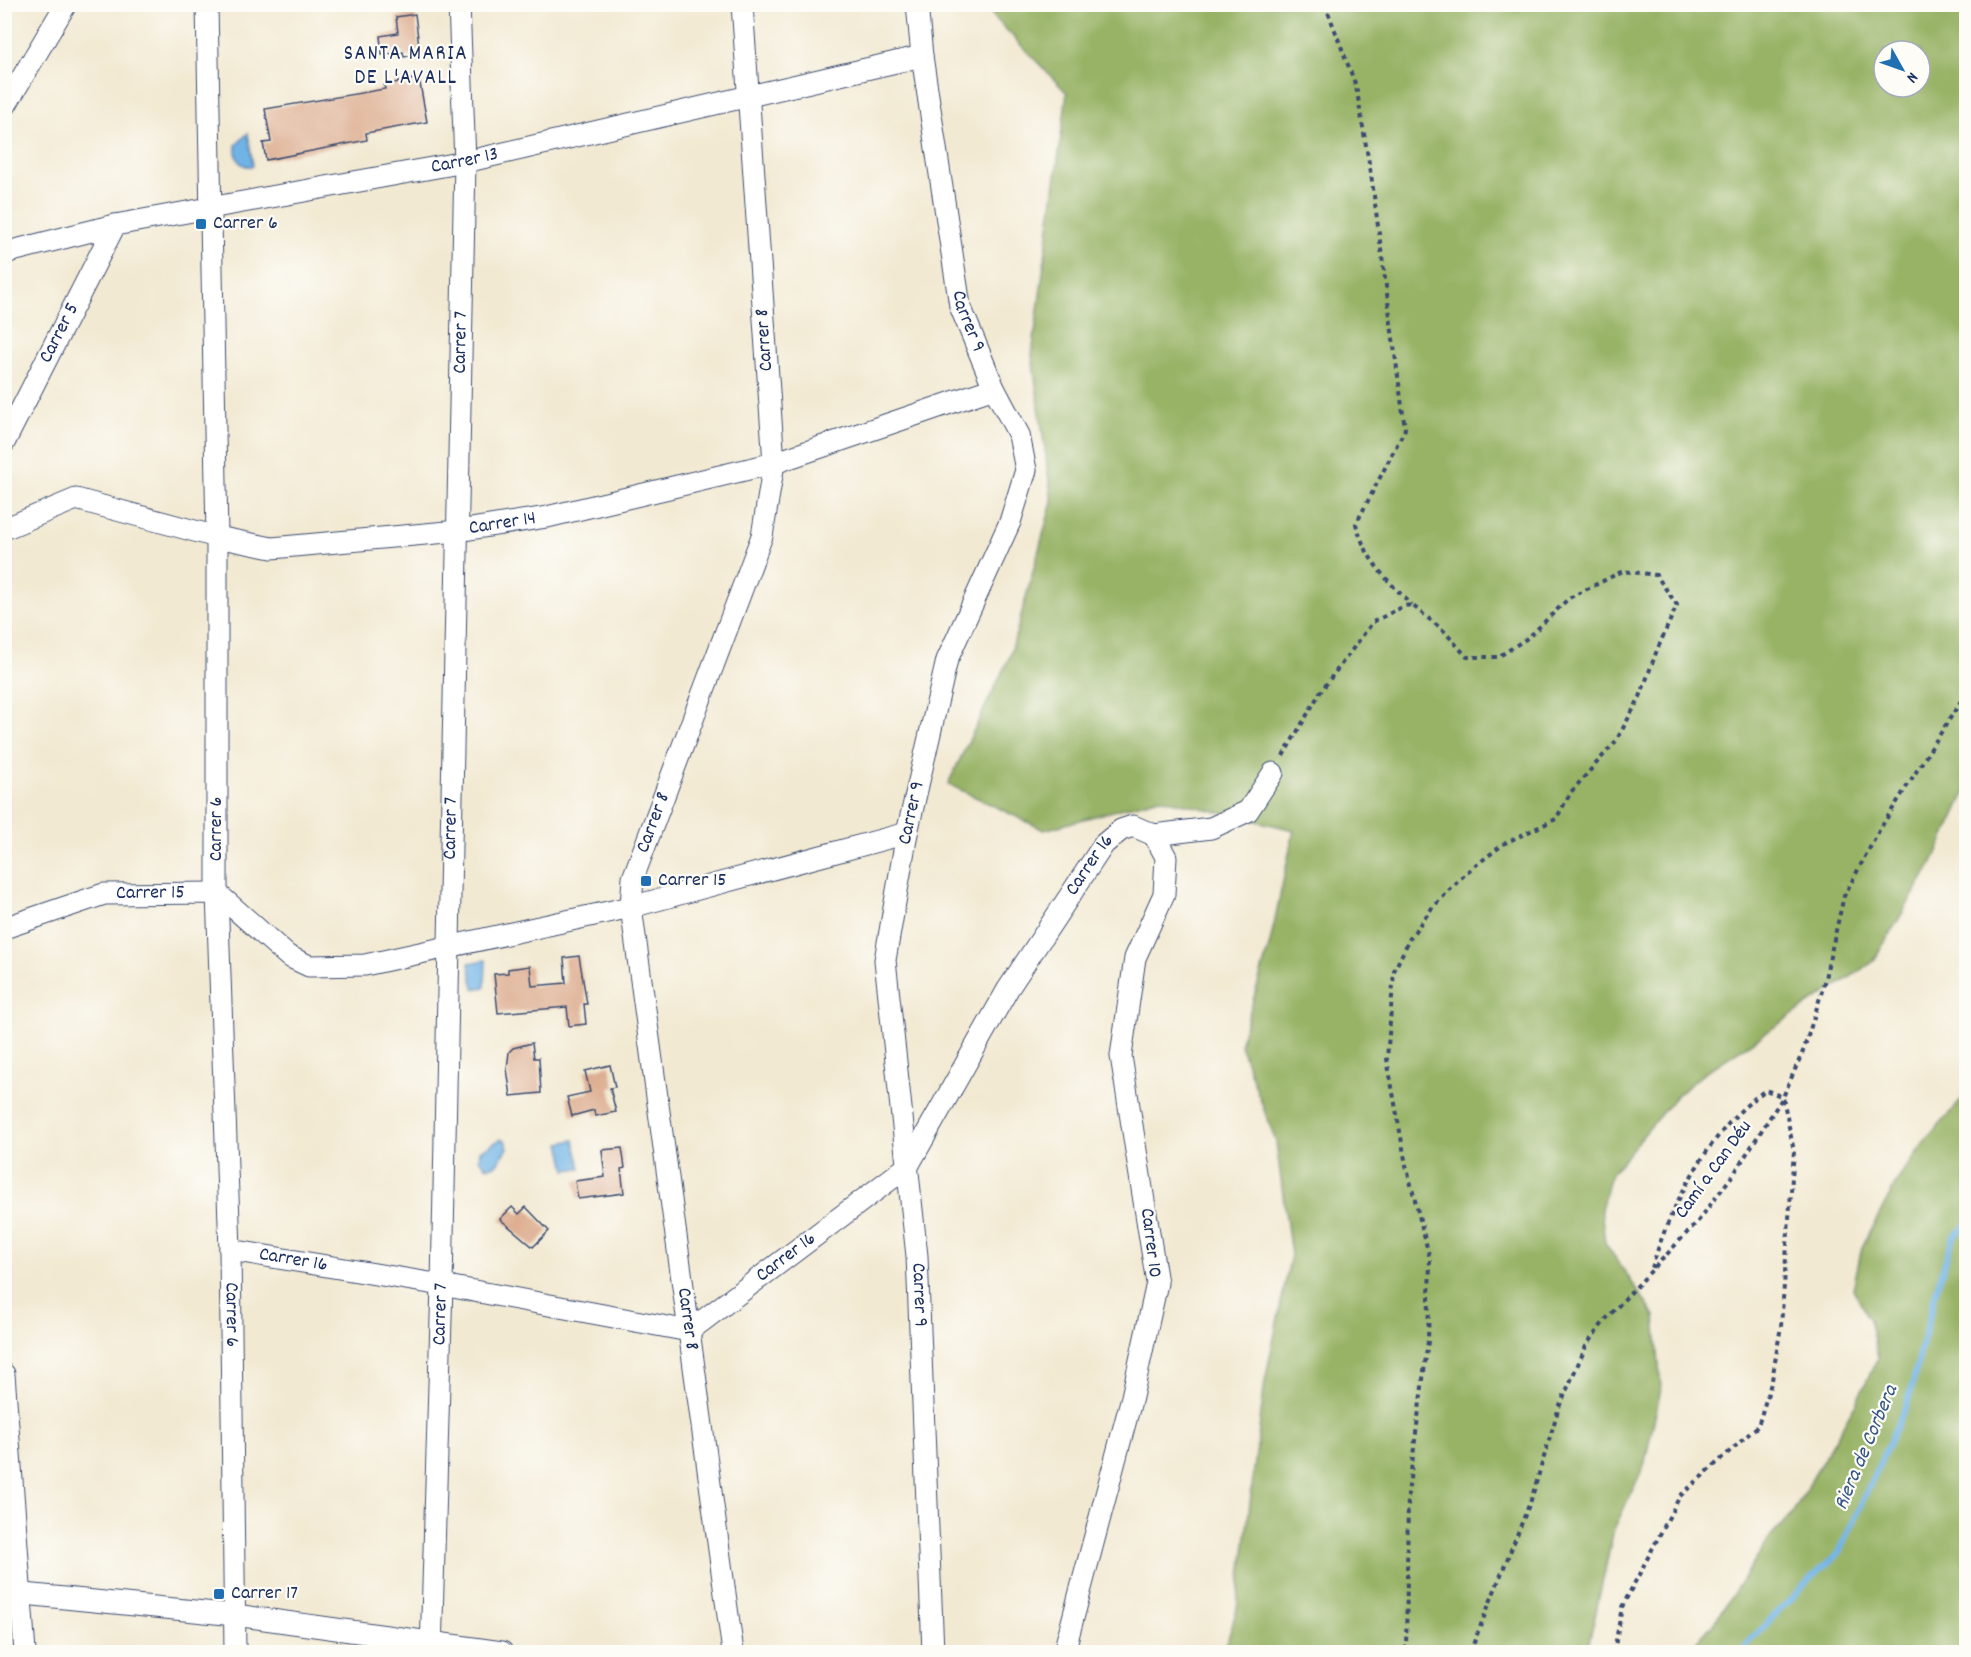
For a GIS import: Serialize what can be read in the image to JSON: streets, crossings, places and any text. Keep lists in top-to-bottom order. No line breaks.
{"streets":{"street":["Carrer 13","Carrer 9","Carrer 5","Carrer 8","Carrer 7","Carrer 14","Carrer 6","Carrer 16","Carrer 15","Carrer 10"],"path":["Camí a Can Déu"]},"crossings":[["Carrer 13","Carrer 9"],["Carrer 13","Carrer 5"],["Carrer 13","Carrer 8"],["Carrer 13","Carrer 7"],["Carrer 13","Carrer 6"],["Carrer 9","Carrer 14"],["Carrer 9","Carrer 16"],["Carrer 8","Carrer 14"],["Carrer 8","Carrer 16"],["Carrer 7","Carrer 14"],["Carrer 7","Carrer 16"],["Carrer 14","Carrer 6"],["Carrer 6","Carrer 16"],["Carrer 6","Carrer 15"],["Carrer 16","Carrer 10"]],"districts":["SANTA MARIA DE L'AVALL"],"water":["Riera de Corbera"],"places":{"transit":["Carrer 6","Carrer 15","Carrer 17"]},"north":"bottom right"}
